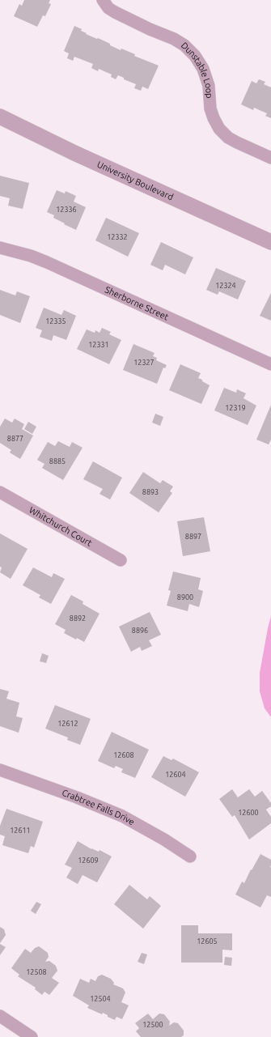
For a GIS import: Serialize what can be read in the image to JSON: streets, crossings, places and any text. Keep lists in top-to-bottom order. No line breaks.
{"streets":{"street":["Dunstable Loop","University Boulevard","Sherborne Street","Whitchurch Court","Crabtree Falls Drive"]},"house_numbers":["12336","12332","12324","12335","12331","12327","12319","8877","8885","8893","8897","8900","8892","8896","12612","12608","12604","12600","12611","12609","12605","12508","12504","12500"]}
